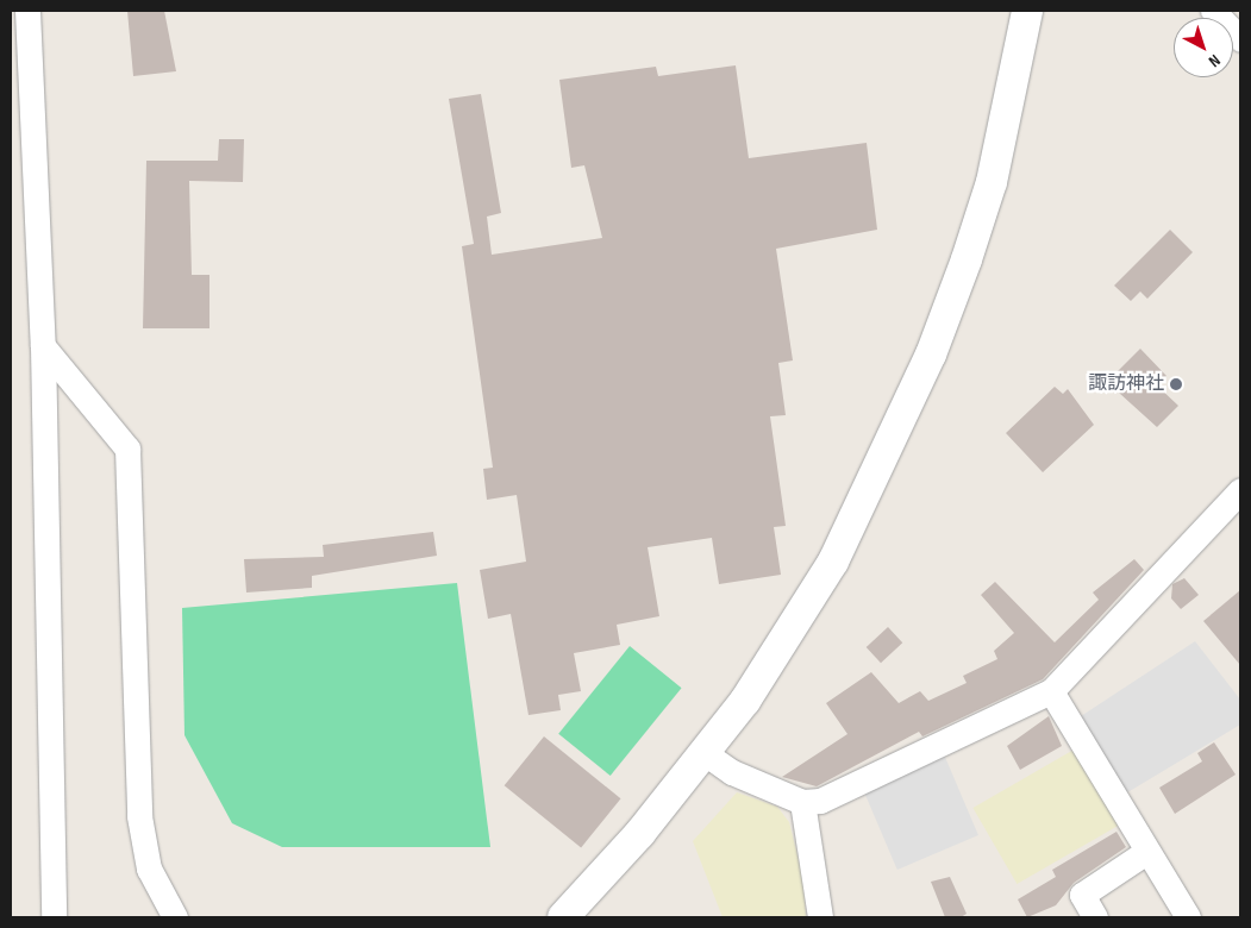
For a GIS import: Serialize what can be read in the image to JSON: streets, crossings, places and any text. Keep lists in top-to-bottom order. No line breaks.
{"places":["諏訪神社"],"north":"bottom right"}
